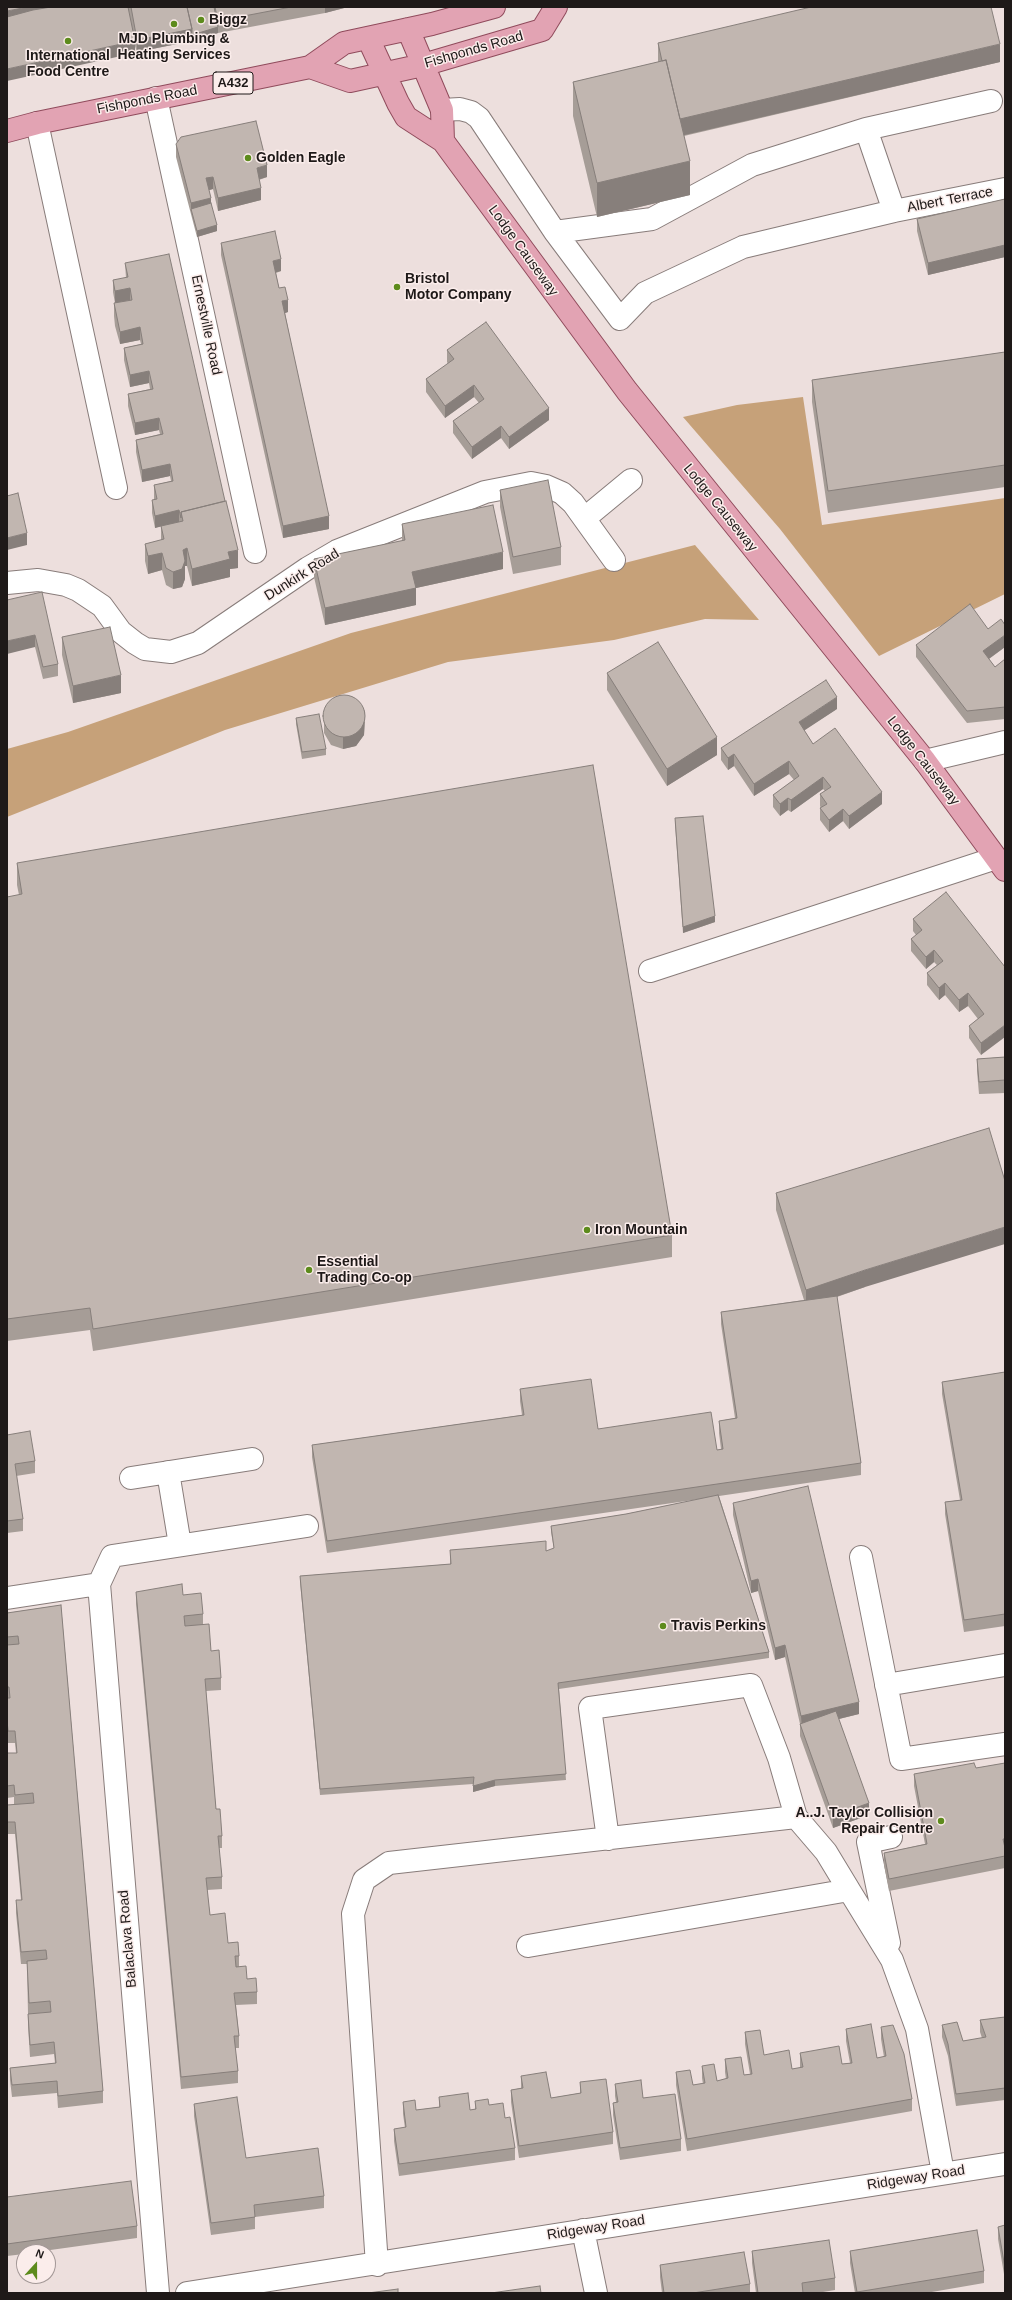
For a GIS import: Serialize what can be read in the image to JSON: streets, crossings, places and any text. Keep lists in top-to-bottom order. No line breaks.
{"streets":{"main road":["Fishponds Road","A432","Lodge Causeway"],"street":["Albert Terrace","Ernestville Road","Dunkirk Road","Balaclava Road","Ridgeway Road"]},"crossings":[["Fishponds Road","Lodge Causeway"],["Fishponds Road","Ernestville Road"]],"places":["Biggz","MJD Plumbing & Heating Services","International Food Centre","Golden Eagle","Bristol Motor Company","Iron Mountain","Essential Trading Co-op","Travis Perkins","A..J. Taylor Collision Repair Centre"],"north":"top"}
